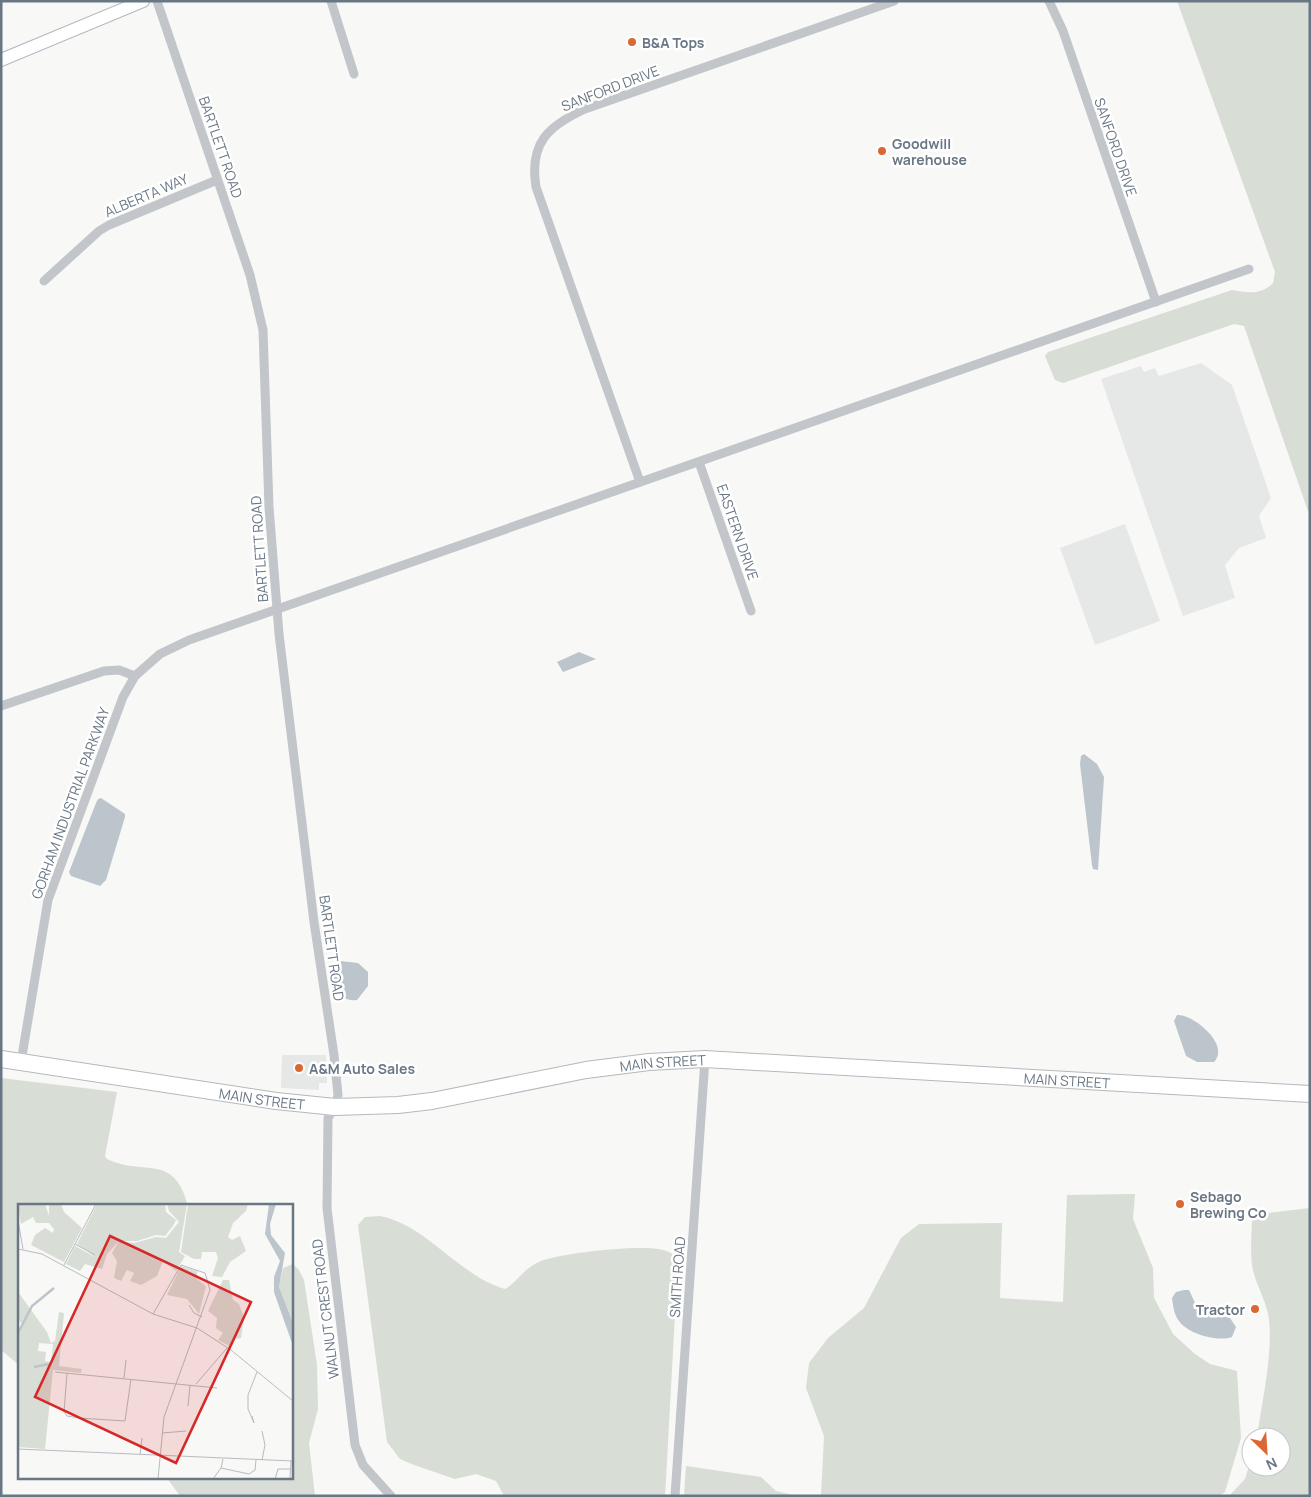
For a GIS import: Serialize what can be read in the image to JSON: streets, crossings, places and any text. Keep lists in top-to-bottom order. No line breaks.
{"streets":{"highway":["MAIN STREET"],"street":["SANFORD DRIVE","BARTLETT ROAD","ALBERTA WAY","EASTERN DRIVE","GORHAM INDUSTRIAL PARKWAY","SMITH ROAD","WALNUT CREST ROAD"]},"crossings":[["SANFORD DRIVE","GORHAM INDUSTRIAL PARKWAY"],["BARTLETT ROAD","ALBERTA WAY"],["BARTLETT ROAD","GORHAM INDUSTRIAL PARKWAY"],["BARTLETT ROAD","MAIN STREET"],["BARTLETT ROAD","WALNUT CREST ROAD"],["EASTERN DRIVE","GORHAM INDUSTRIAL PARKWAY"],["GORHAM INDUSTRIAL PARKWAY","MAIN STREET"],["MAIN STREET","SMITH ROAD"],["MAIN STREET","WALNUT CREST ROAD"]],"places":["B&A Tops","Goodwill warehouse","A&M Auto Sales","Sebago Brewing Co","Tractor"],"north":"bottom right"}
